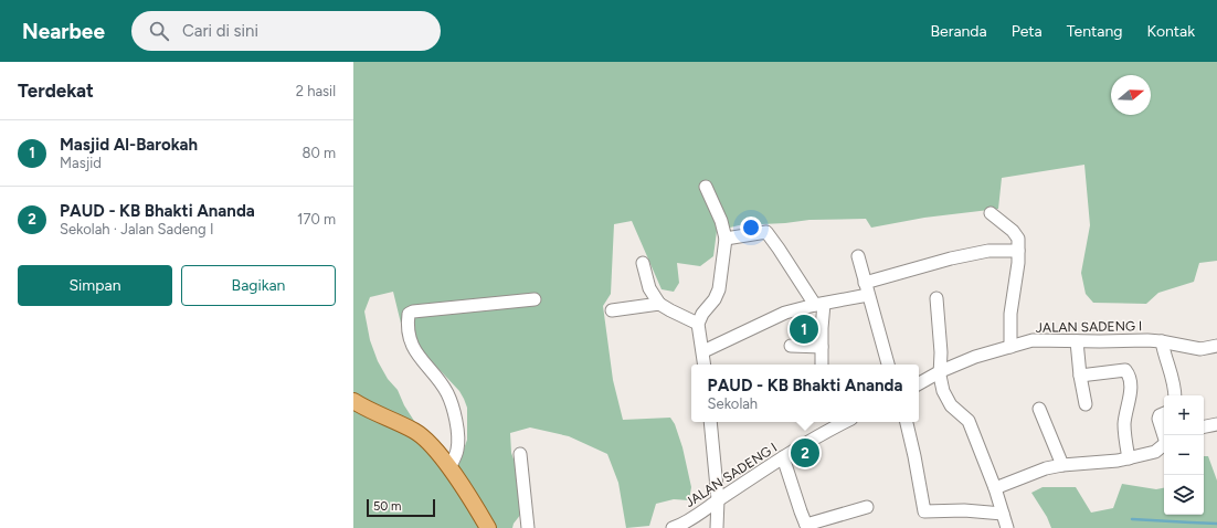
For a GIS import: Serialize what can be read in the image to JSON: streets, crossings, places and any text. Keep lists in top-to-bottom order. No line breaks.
{"streets":{"street":["JALAN SADENG I"]},"scale_bar":"50 m","north":"right","page":{"header":"Nearbee","search":"Cari di sini","nav":["Beranda","Peta","Tentang","Kontak"],"heading":["Terdekat","2 hasil"],"list":[{"mark":"1","name":"Masjid Al-Barokah","note":"Masjid","value":"80 m"},{"mark":"2","name":"PAUD - KB Bhakti Ananda","note":"Sekolah · Jalan Sadeng I","value":"170 m"}],"buttons":["Simpan","Bagikan"],"pins":["1","2"],"popup":["PAUD - KB Bhakti Ananda","Sekolah"],"map_buttons":["+","−"],"scale":"50 m"}}
